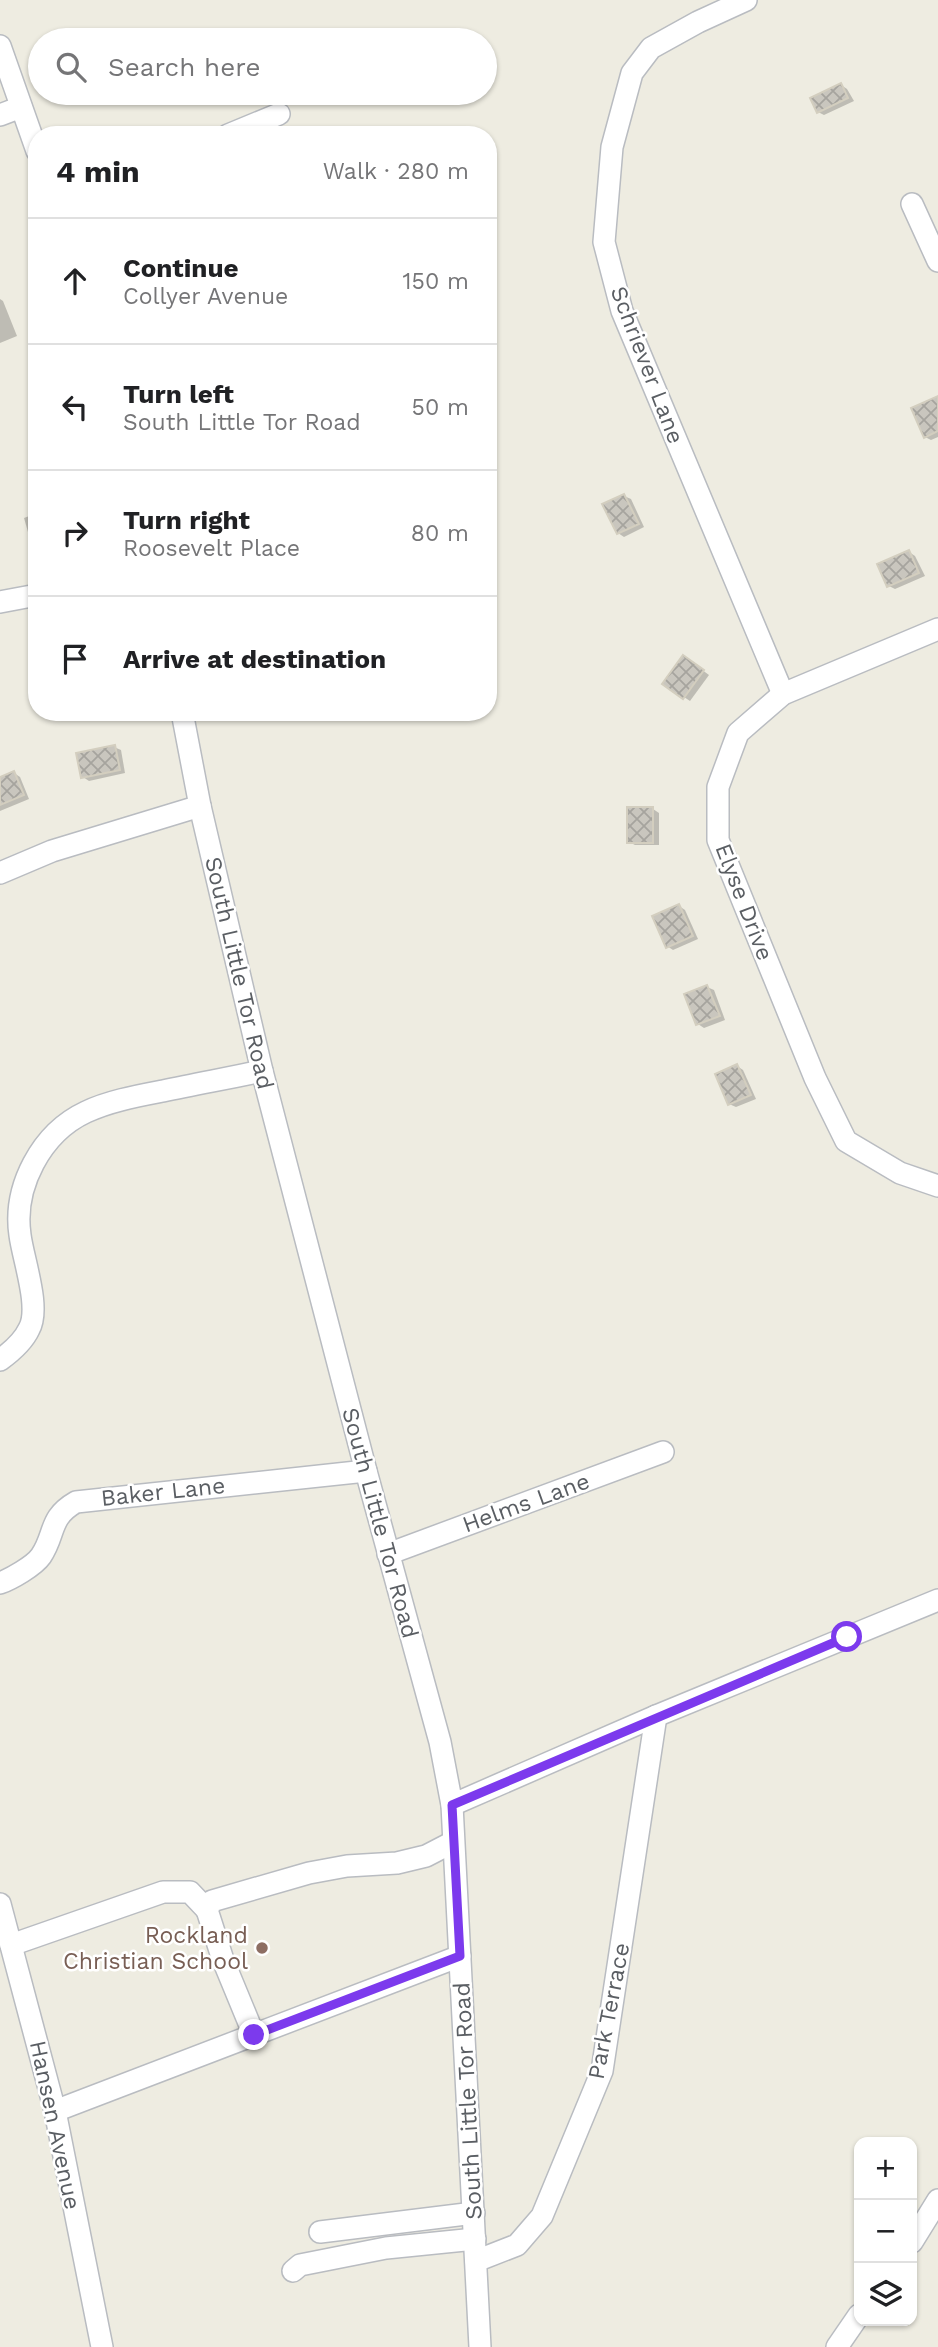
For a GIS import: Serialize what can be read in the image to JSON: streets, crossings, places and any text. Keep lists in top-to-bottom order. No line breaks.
{"streets":{"street":["Schriever Lane","Elyse Drive","South Little Tor Road","Baker Lane","Helms Lane","Park Terrace","Hansen Avenue"]},"crossings":[["Schriever Lane","Elyse Drive"],["South Little Tor Road","Baker Lane"],["South Little Tor Road","Helms Lane"],["South Little Tor Road","Park Terrace"]],"places":["Rockland Christian School"],"page":{"search":"Search here","heading":["4 min","Walk · 280 m"],"list":[["Continue","Collyer Avenue","150 m"],["Turn left","South Little Tor Road","50 m"],["Turn right","Roosevelt Place","80 m"],"Arrive at destination"],"map_buttons":["+","−"]}}
